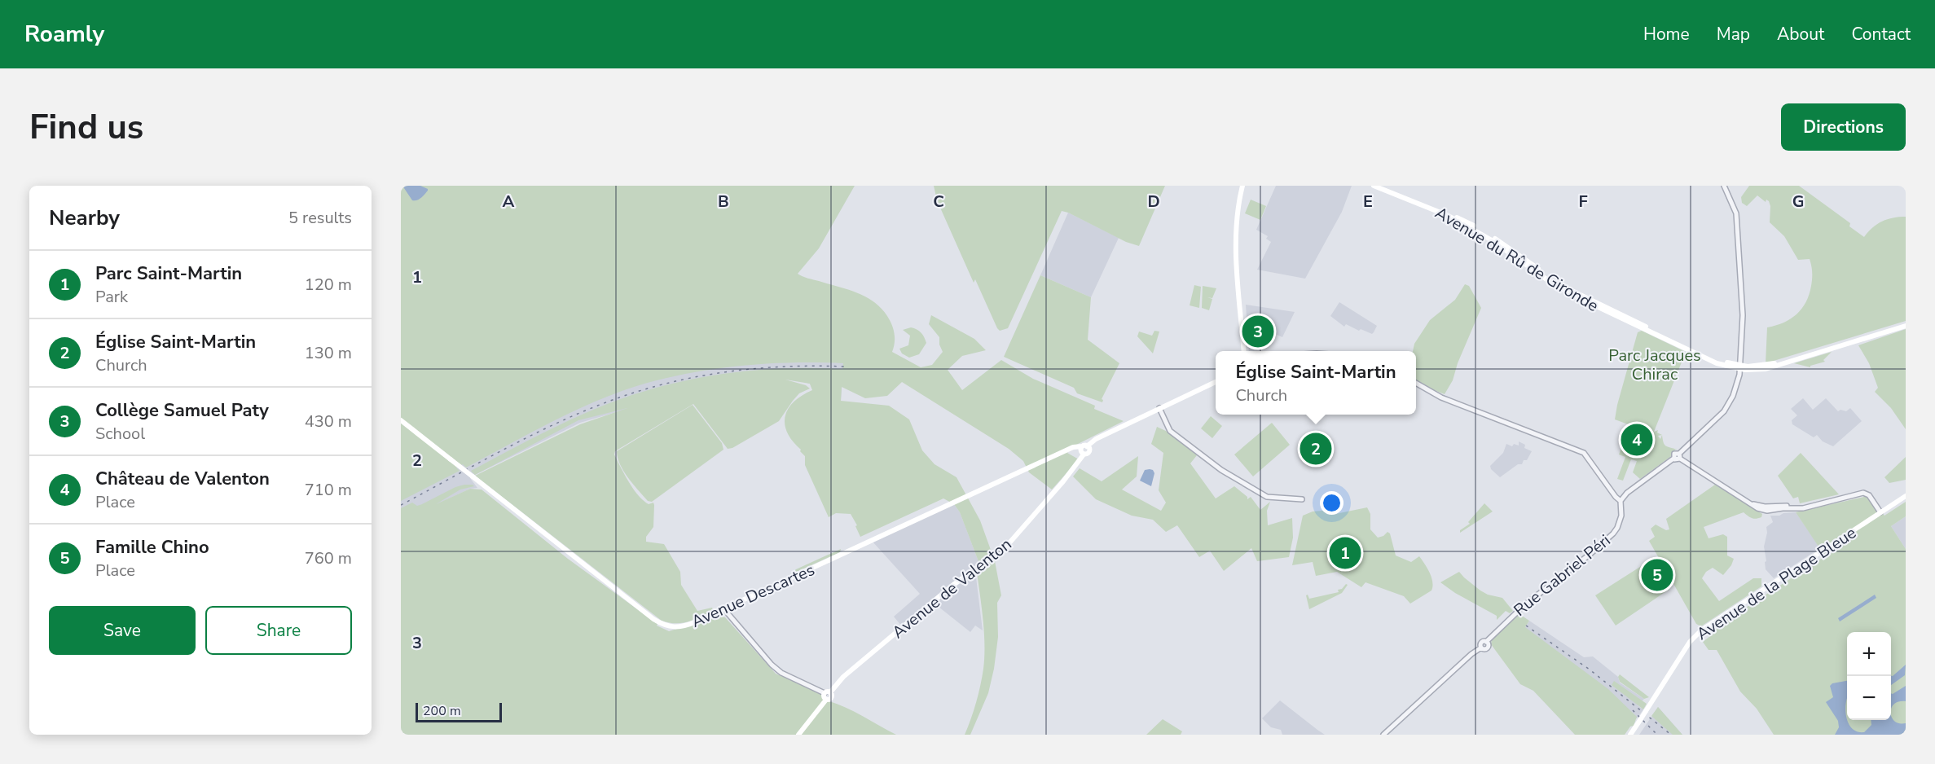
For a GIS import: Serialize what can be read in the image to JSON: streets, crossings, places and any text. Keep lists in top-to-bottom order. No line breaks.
{"streets":{"main road":["Avenue du Rû de Gironde","Avenue de la Plage Bleue","Avenue de Valenton","Avenue Descartes"],"street":["Rue Gabriel Péri"]},"crossings":[["Avenue de Valenton","Avenue Descartes"]],"parks":["Parc Jacques Chirac"],"scale_bar":"200 m","page":{"header":"Roamly","nav":["Home","Map","About","Contact"],"buttons":["Directions",["Save","Share"]],"title":"Find us","heading":["Nearby","5 results"],"list":[{"mark":"1","name":"Parc Saint-Martin","note":"Park","value":"120 m"},{"mark":"2","name":"Église Saint-Martin","note":"Church","value":"130 m"},{"mark":"3","name":"Collège Samuel Paty","note":"School","value":"430 m"},{"mark":"4","name":"Château de Valenton","note":"Place","value":"710 m"},{"mark":"5","name":"Famille Chino","note":"Place","value":"760 m"}],"pins":["3","4","2","1","5"],"popup":["Église Saint-Martin","Church"],"map_buttons":["+","−"],"scale":"200 m"},"grid":{"columns":["A","B","C","D","E","F","G"],"rows":["1","2","3"]}}
